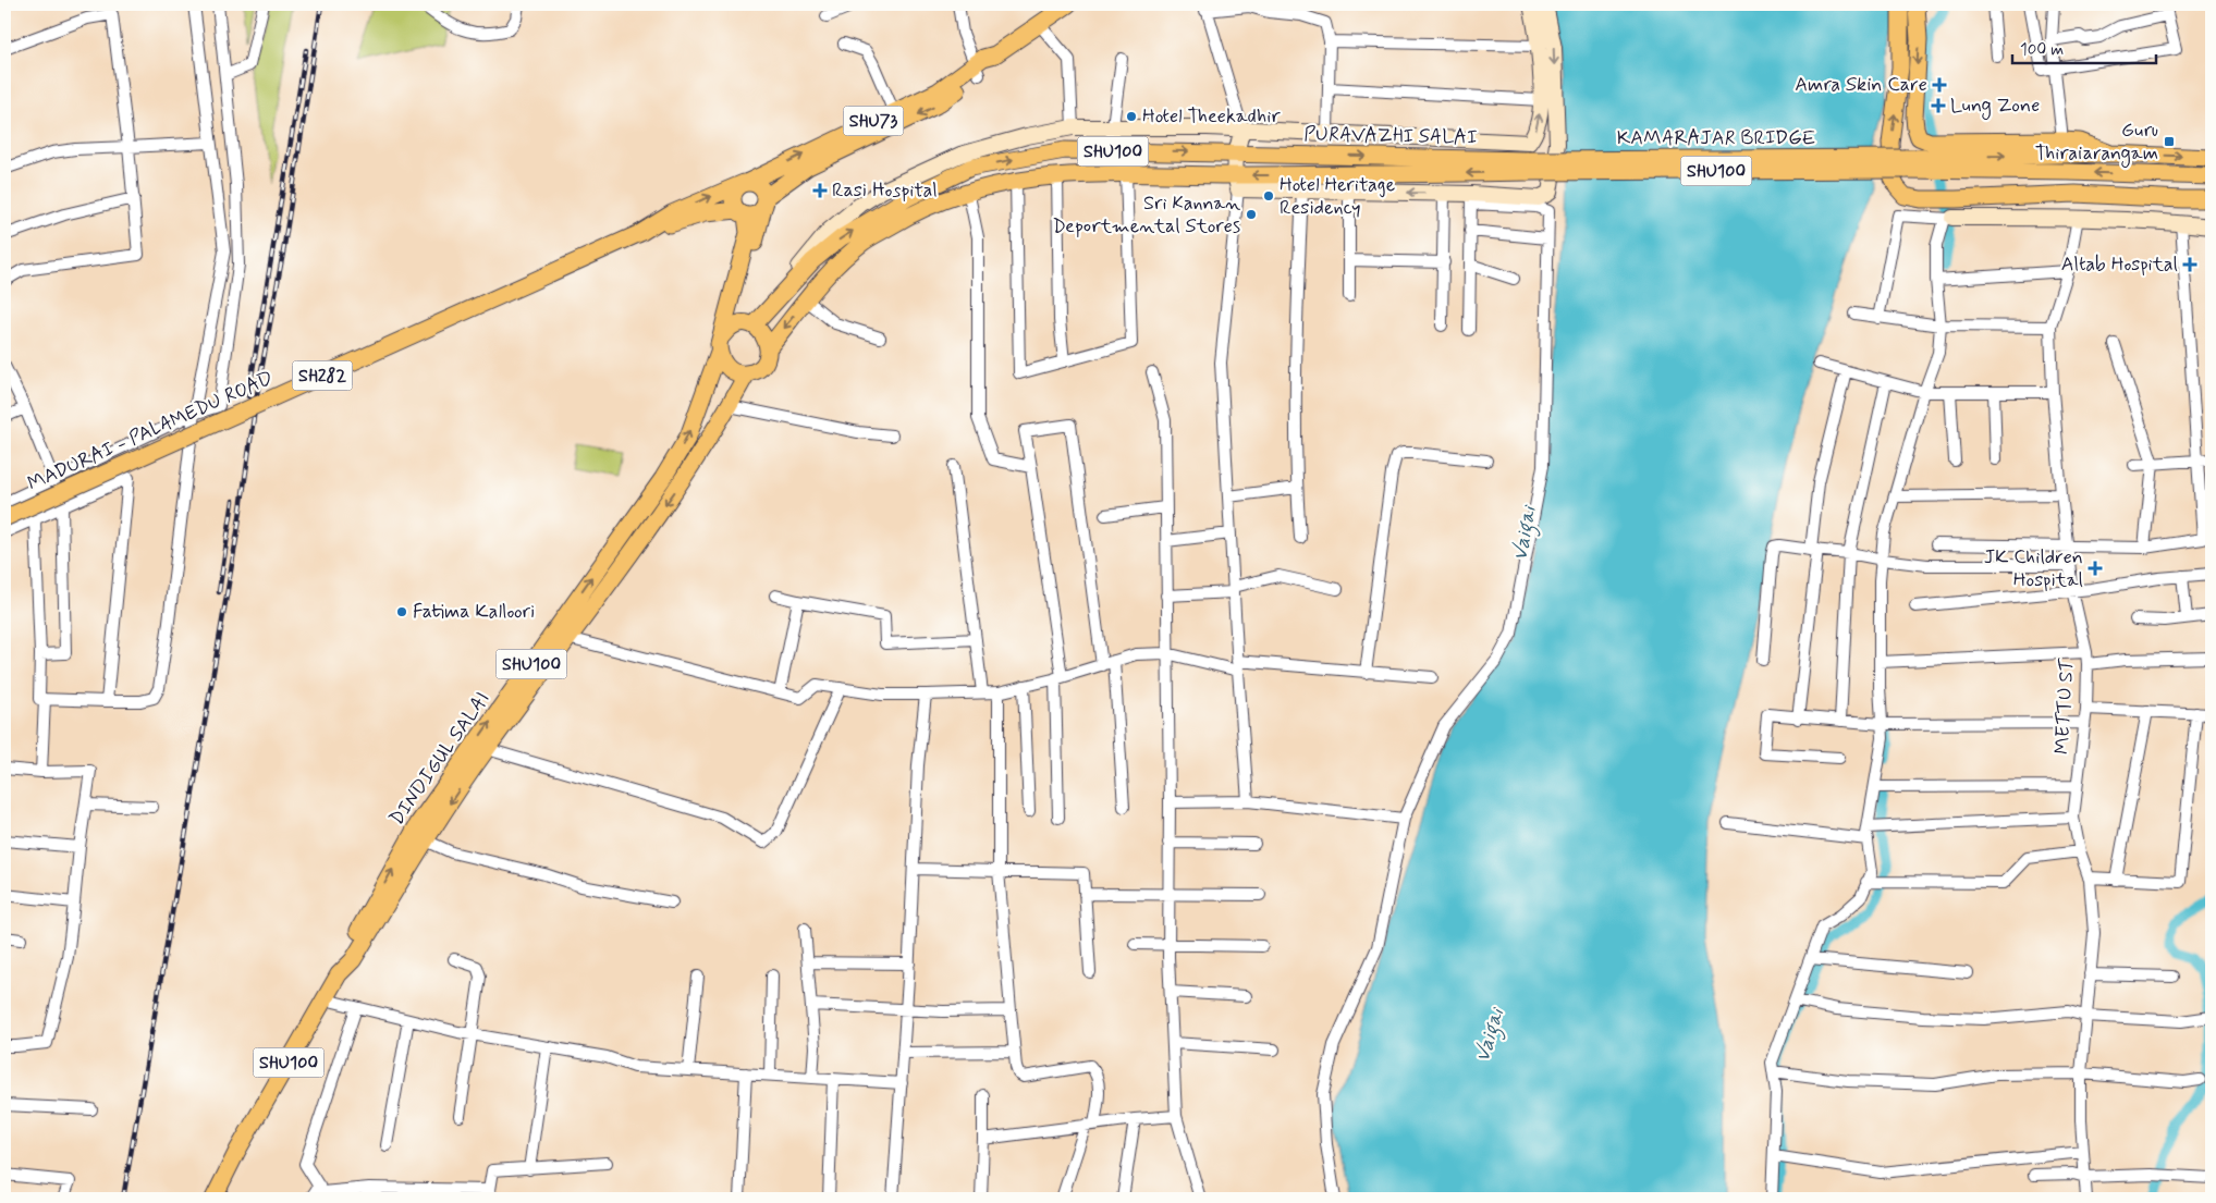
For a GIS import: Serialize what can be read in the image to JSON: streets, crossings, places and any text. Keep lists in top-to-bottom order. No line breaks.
{"streets":{"main road":["SHU73","PURAVAZHI SALAI","KAMARAJAR BRIDGE","SHU100","SH282","MADURAI - PALAMEDU ROAD","DINDIGUL SALAI"],"street":["METTU ST"]},"crossings":[["SHU73","MADURAI - PALAMEDU ROAD"],["SHU73","DINDIGUL SALAI"],["PURAVAZHI SALAI","KAMARAJAR BRIDGE"],["PURAVAZHI SALAI","SHU100"],["PURAVAZHI SALAI","DINDIGUL SALAI"],["KAMARAJAR BRIDGE","SHU100"],["SHU100","DINDIGUL SALAI"],["MADURAI - PALAMEDU ROAD","DINDIGUL SALAI"]],"water":["Vaigai"],"places":{"health":["Amra Skin Care","Lung Zone","Rasi Hospital","Altab Hospital","JK Children Hospital"],"other":["Hotel Theekadhir","Hotel Heritage Residency","Sri Kannan Deportmental Stores","Fatima Kalloori"],"transit":["Guru Thiraiarangam"]},"scale_bar":"100 m"}
